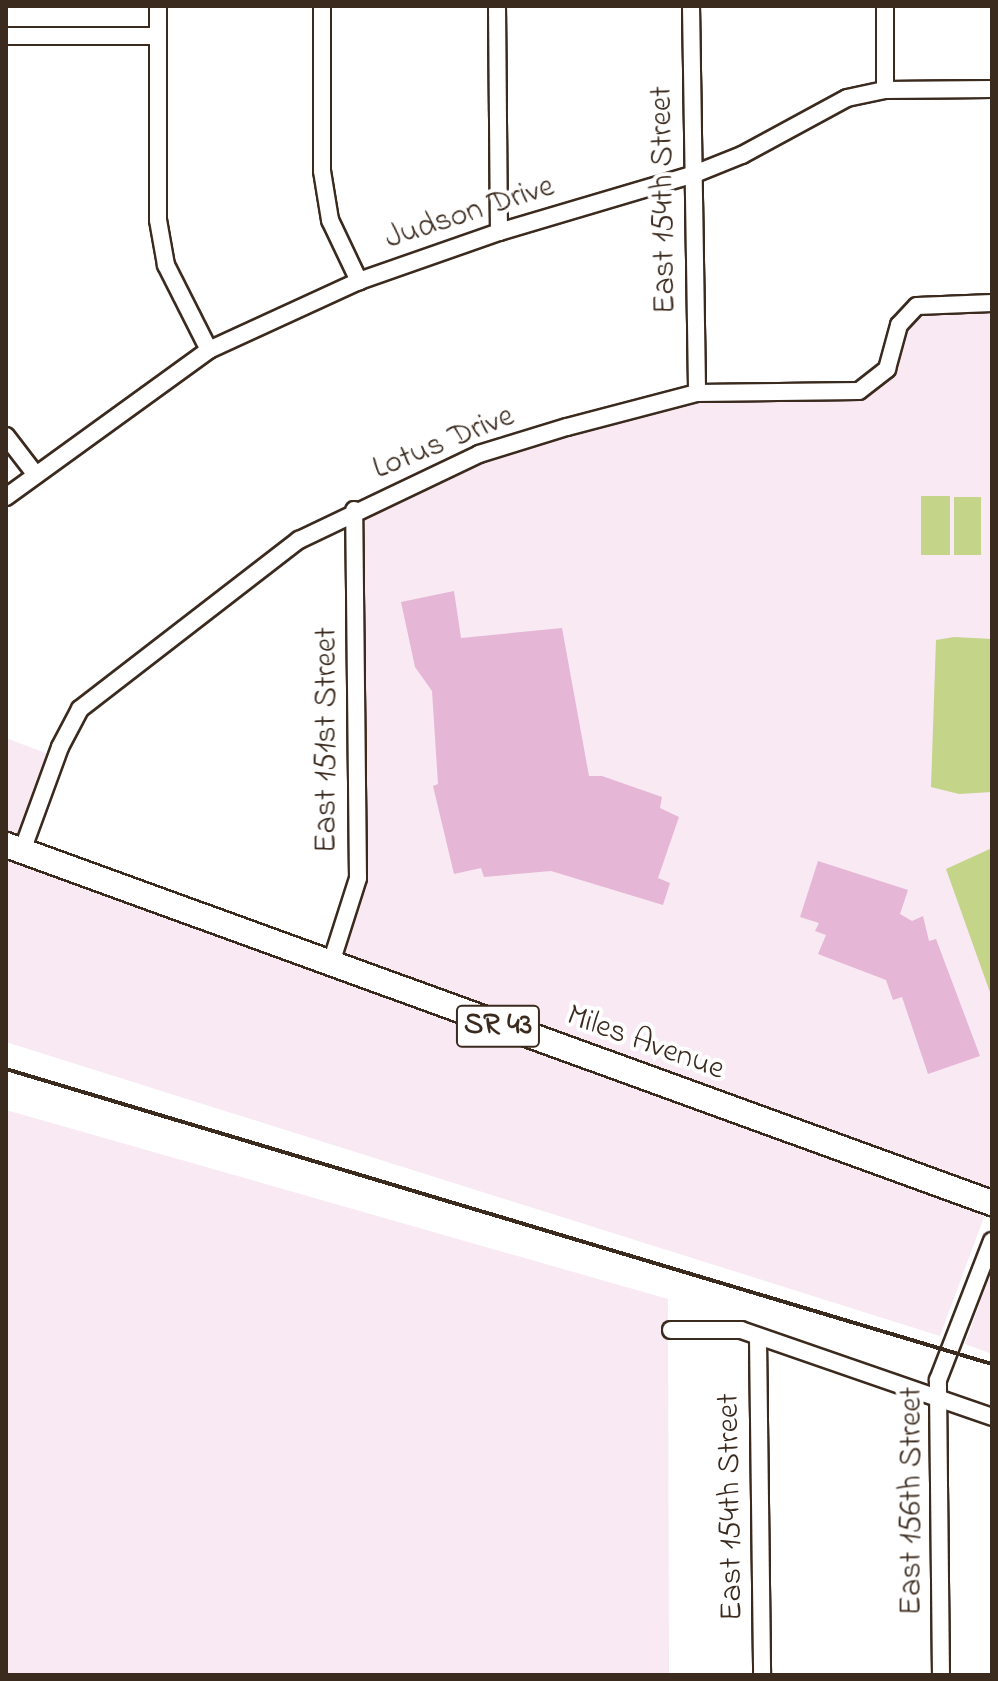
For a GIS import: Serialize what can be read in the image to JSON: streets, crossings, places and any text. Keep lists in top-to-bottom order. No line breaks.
{"streets":{"main road":["SR 43","Miles Avenue"],"street":["East 154th Street","Judson Drive","Lotus Drive","East 151st Street","East 156th Street"]},"crossings":[["East 154th Street","Judson Drive"],["East 154th Street","Lotus Drive"],["Lotus Drive","East 151st Street"],["Lotus Drive","Miles Avenue"],["East 151st Street","Miles Avenue"]]}
